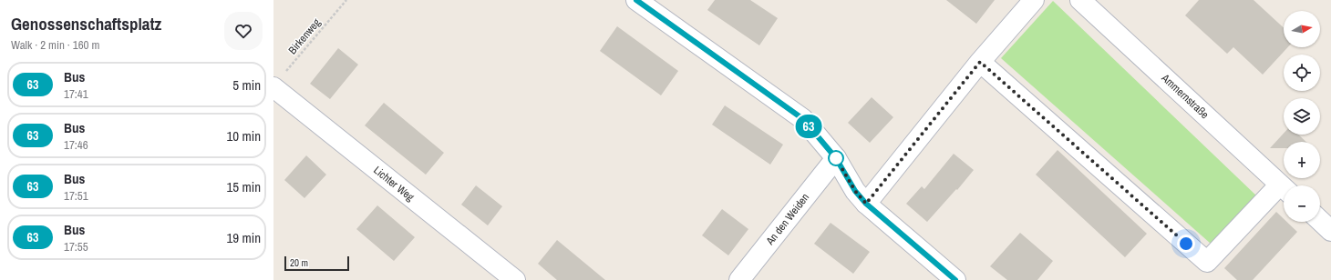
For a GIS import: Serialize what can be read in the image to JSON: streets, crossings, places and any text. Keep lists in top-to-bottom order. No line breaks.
{"streets":{"street":["Ammernstraße","Lichter Weg","An den Weiden"],"path":["Birkenweg"]},"crossings":[["Birkenweg","Lichter Weg"]],"lines":["bus line 63"],"scale_bar":"20 m","north":"right","page":{"heading":["Genossenschaftsplatz","Walk · 2 min · 160 m"],"on_map":"63","map_buttons":["+","−"],"list":[{"mark":"63","name":"Bus","note":"17:41","value":"5 min"},{"mark":"63","name":"Bus","note":"17:46","value":"10 min"},{"mark":"63","name":"Bus","note":"17:51","value":"15 min"},{"mark":"63","name":"Bus","note":"17:55","value":"19 min"}],"scale":"20 m"}}
